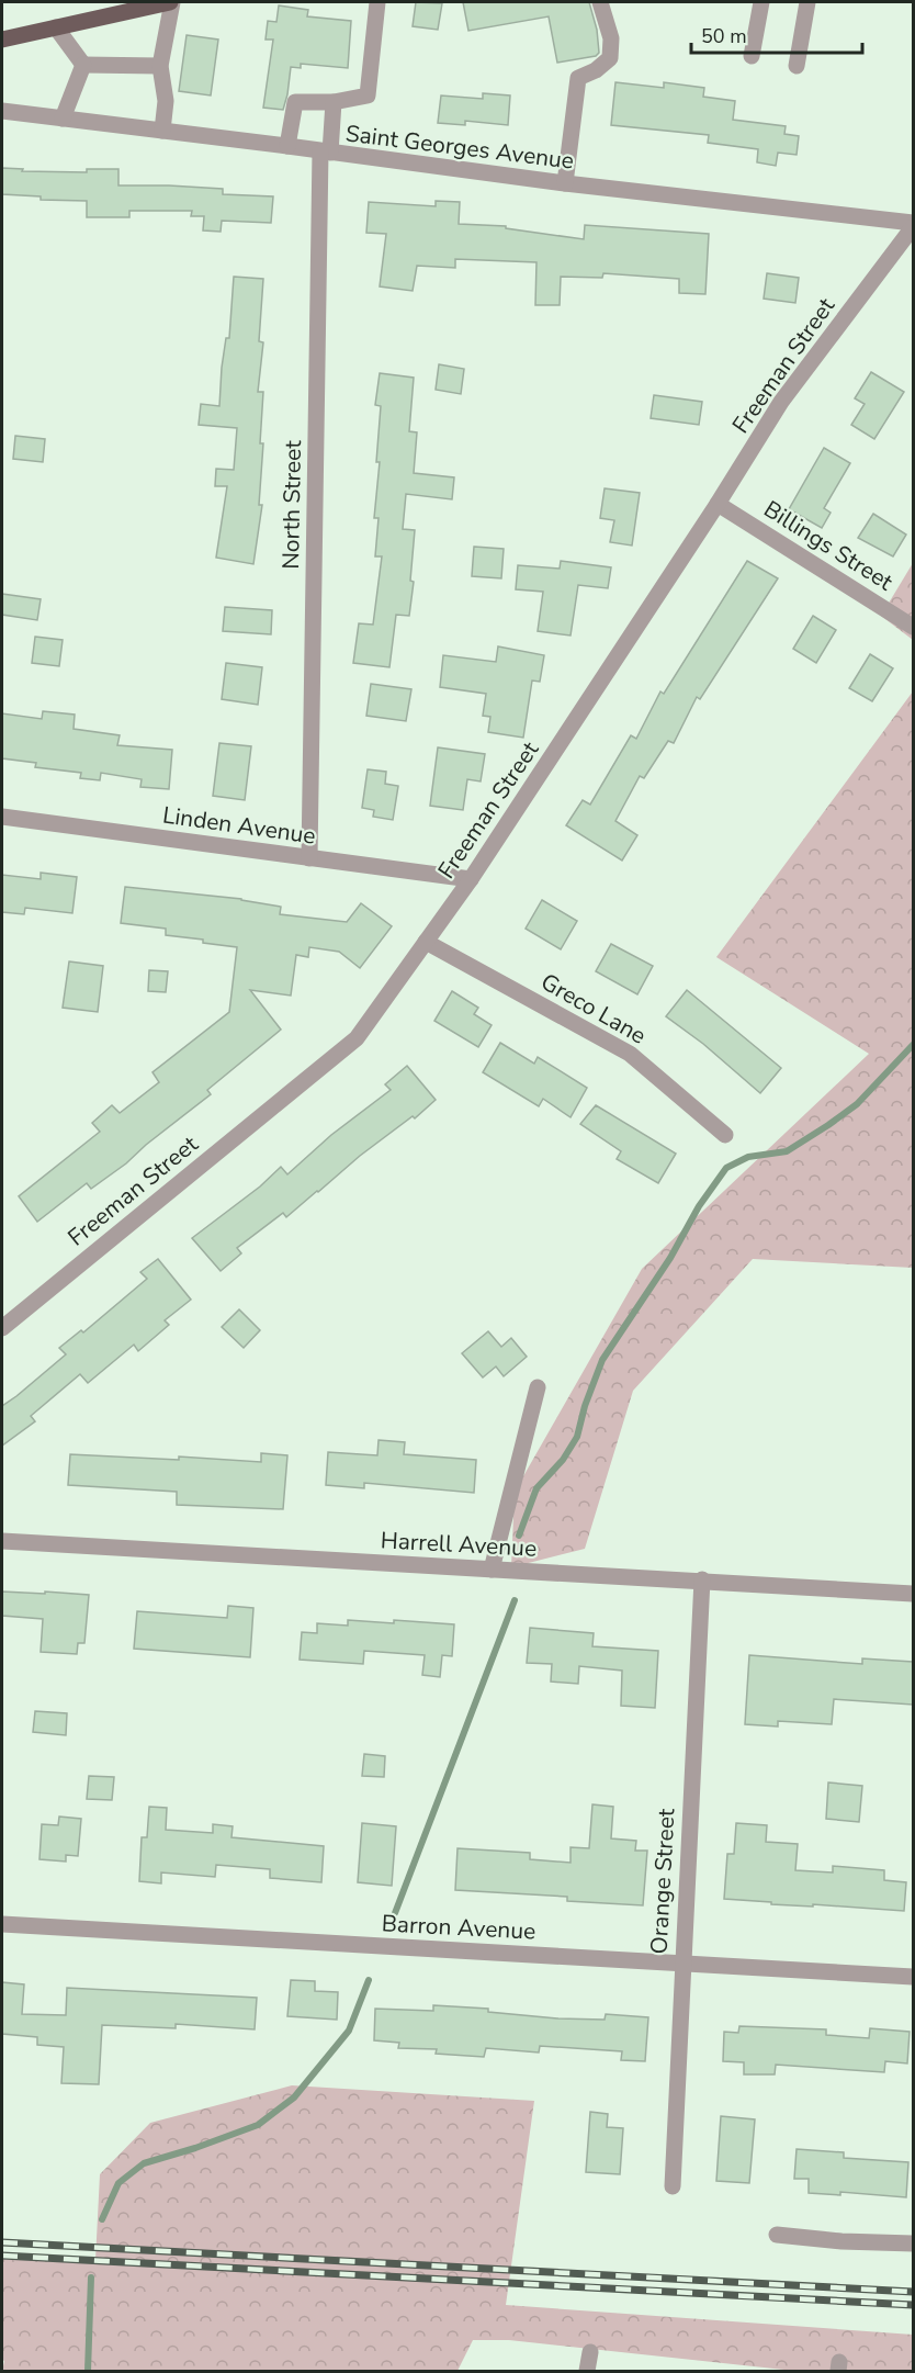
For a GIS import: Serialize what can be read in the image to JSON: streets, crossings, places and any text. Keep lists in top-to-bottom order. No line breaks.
{"streets":{"street":["Saint Georges Avenue","Freeman Street","North Street","Billings Street","Linden Avenue","Greco Lane","Harrell Avenue","Orange Street","Barron Avenue"]},"crossings":[["Saint Georges Avenue","Freeman Street"],["Saint Georges Avenue","North Street"],["Freeman Street","Billings Street"],["Freeman Street","Linden Avenue"],["Freeman Street","Greco Lane"],["North Street","Linden Avenue"],["Harrell Avenue","Orange Street"],["Orange Street","Barron Avenue"]],"scale_bar":"50 m"}
